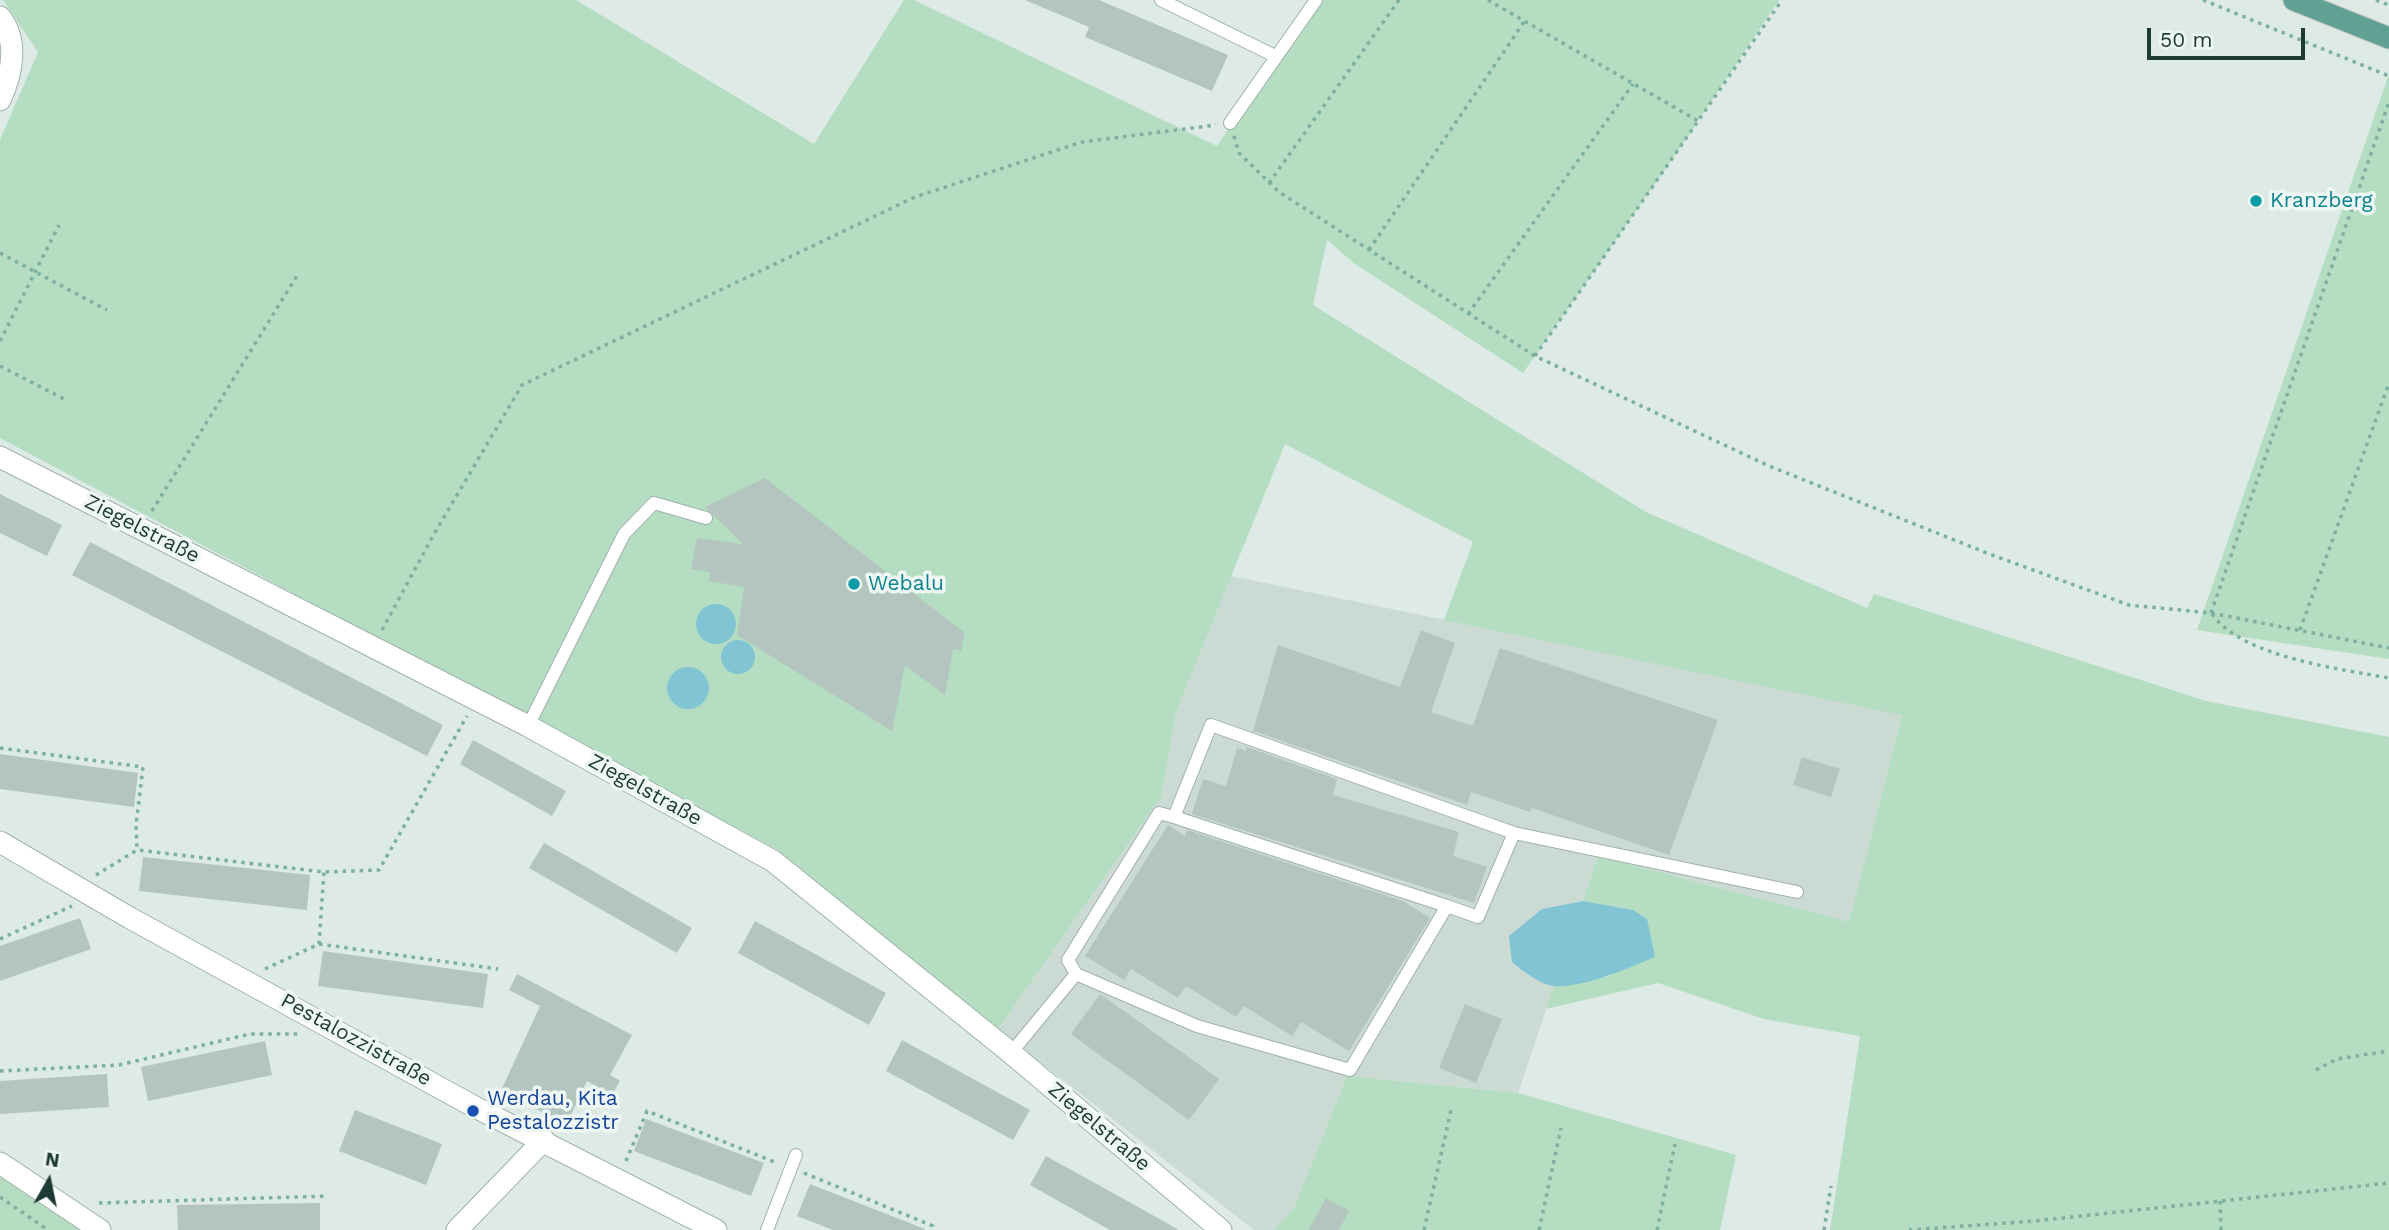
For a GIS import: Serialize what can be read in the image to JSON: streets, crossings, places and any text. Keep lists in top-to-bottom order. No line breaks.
{"streets":{"street":["Ziegelstraße","Pestalozzistraße"]},"places":["Kranzberg","Webalu","Werdau, Kita Pestalozzistr"],"scale_bar":"50 m","north":"top"}
